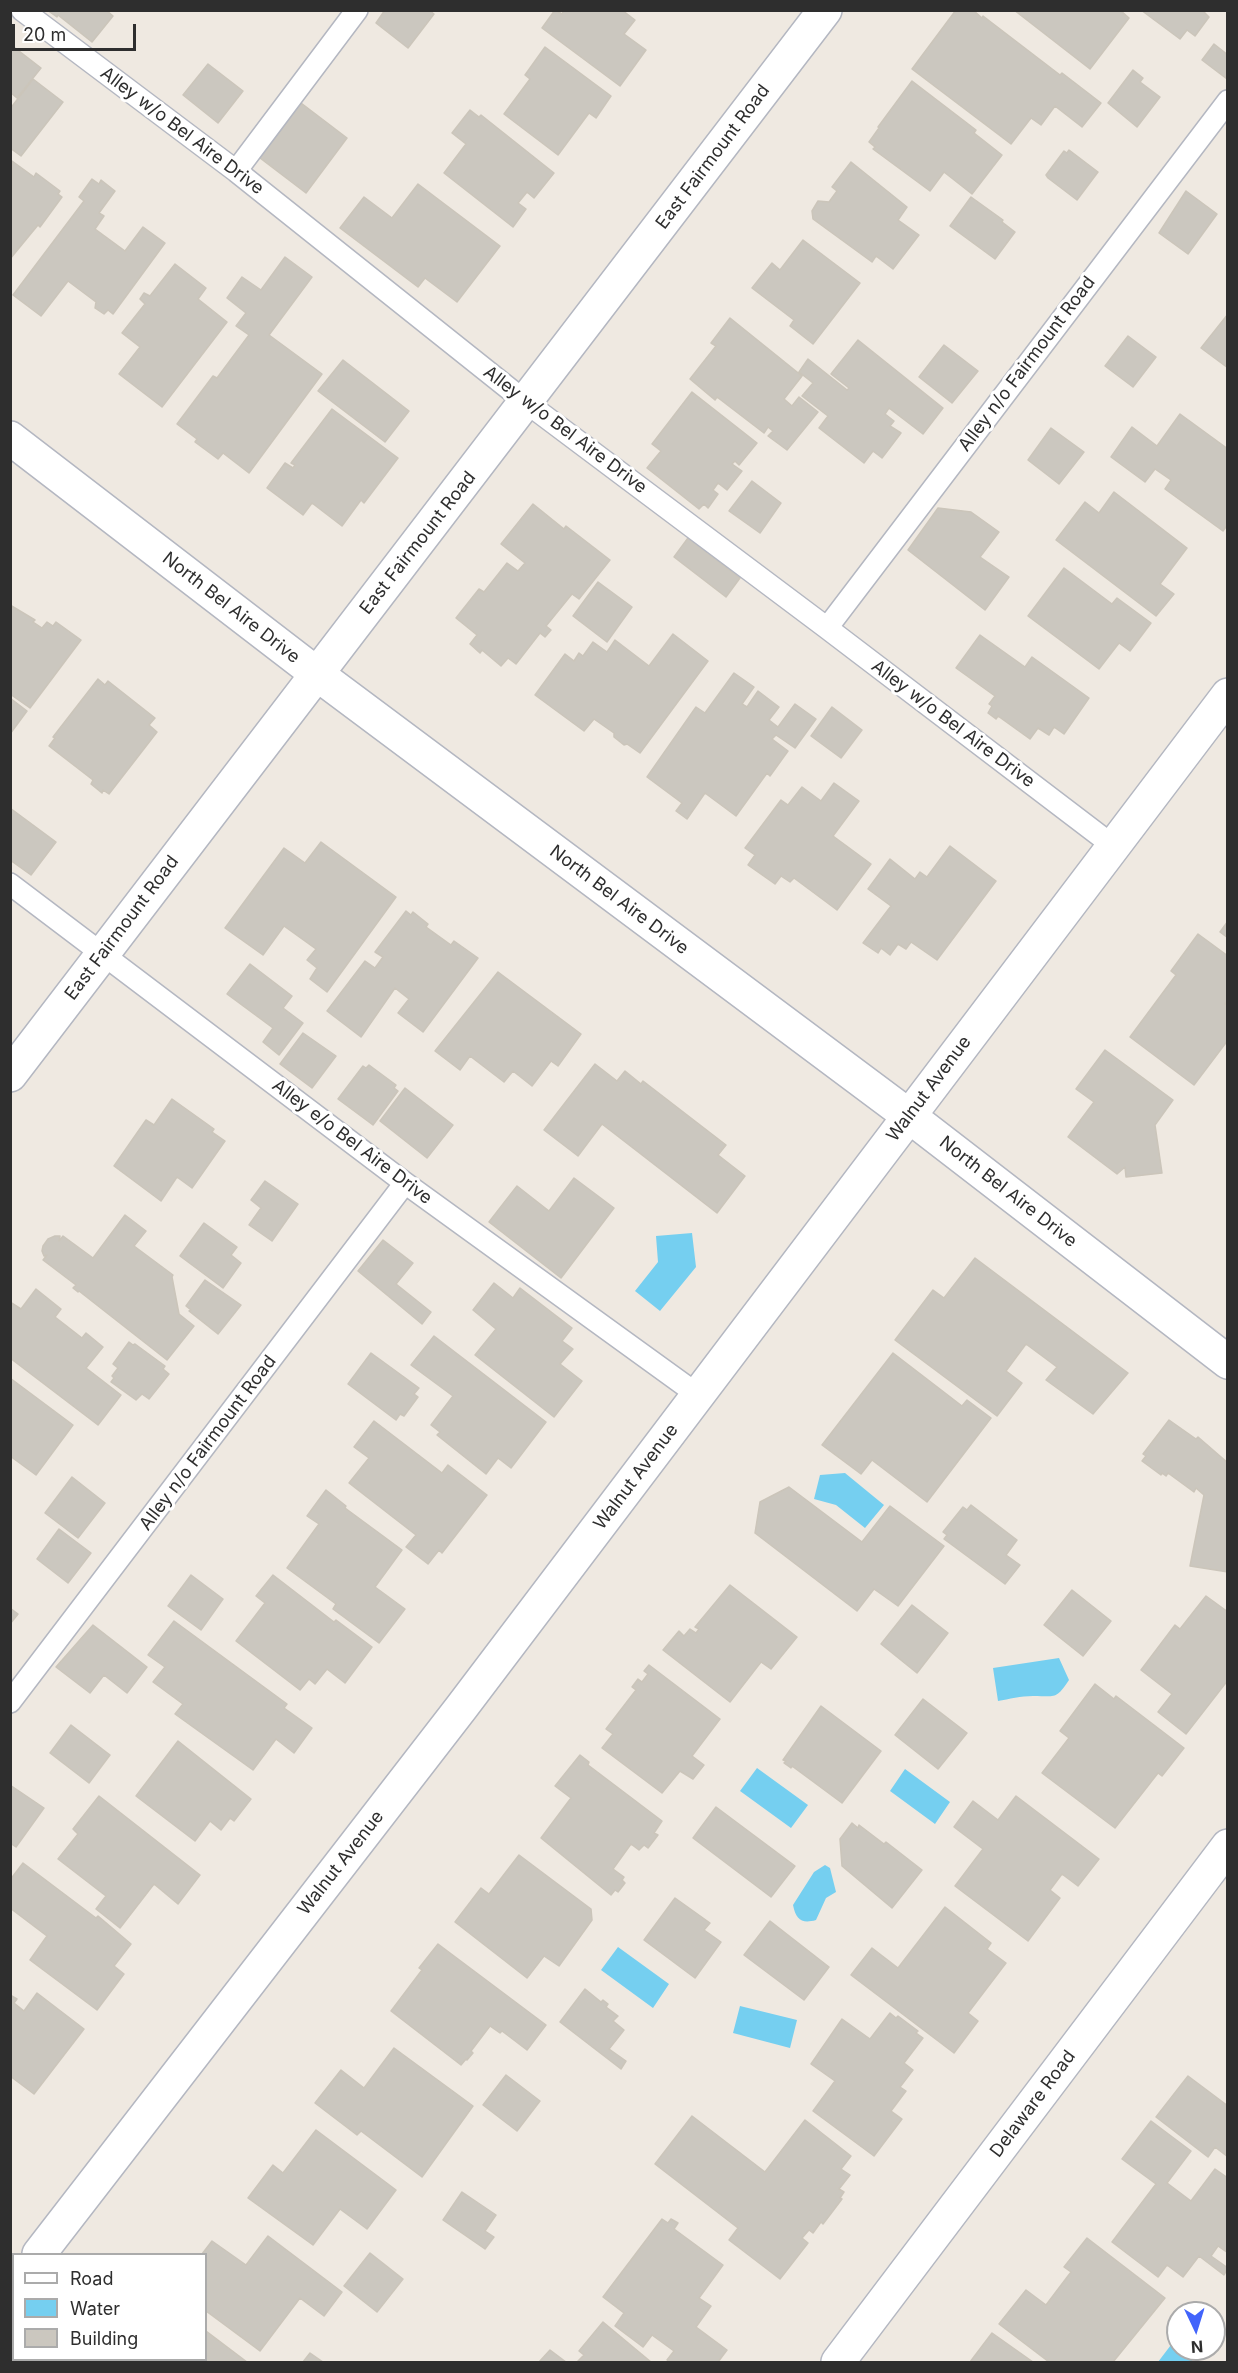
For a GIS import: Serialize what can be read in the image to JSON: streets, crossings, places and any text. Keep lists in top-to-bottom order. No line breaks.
{"streets":{"street":["East Fairmount Road","North Bel Aire Drive","Walnut Avenue","Delaware Road"],"lane":["Alley w/o Bel Aire Drive","Alley n/o Fairmount Road","Alley e/o Bel Aire Drive"]},"crossings":[["Alley w/o Bel Aire Drive","East Fairmount Road"],["Alley w/o Bel Aire Drive","Alley n/o Fairmount Road"],["Alley w/o Bel Aire Drive","Walnut Avenue"],["East Fairmount Road","North Bel Aire Drive"],["East Fairmount Road","Alley e/o Bel Aire Drive"],["Alley n/o Fairmount Road","Alley e/o Bel Aire Drive"],["North Bel Aire Drive","Walnut Avenue"],["Walnut Avenue","Alley e/o Bel Aire Drive"]],"legend":["Road","Water","Building"],"scale_bar":"20 m","north":"bottom"}
